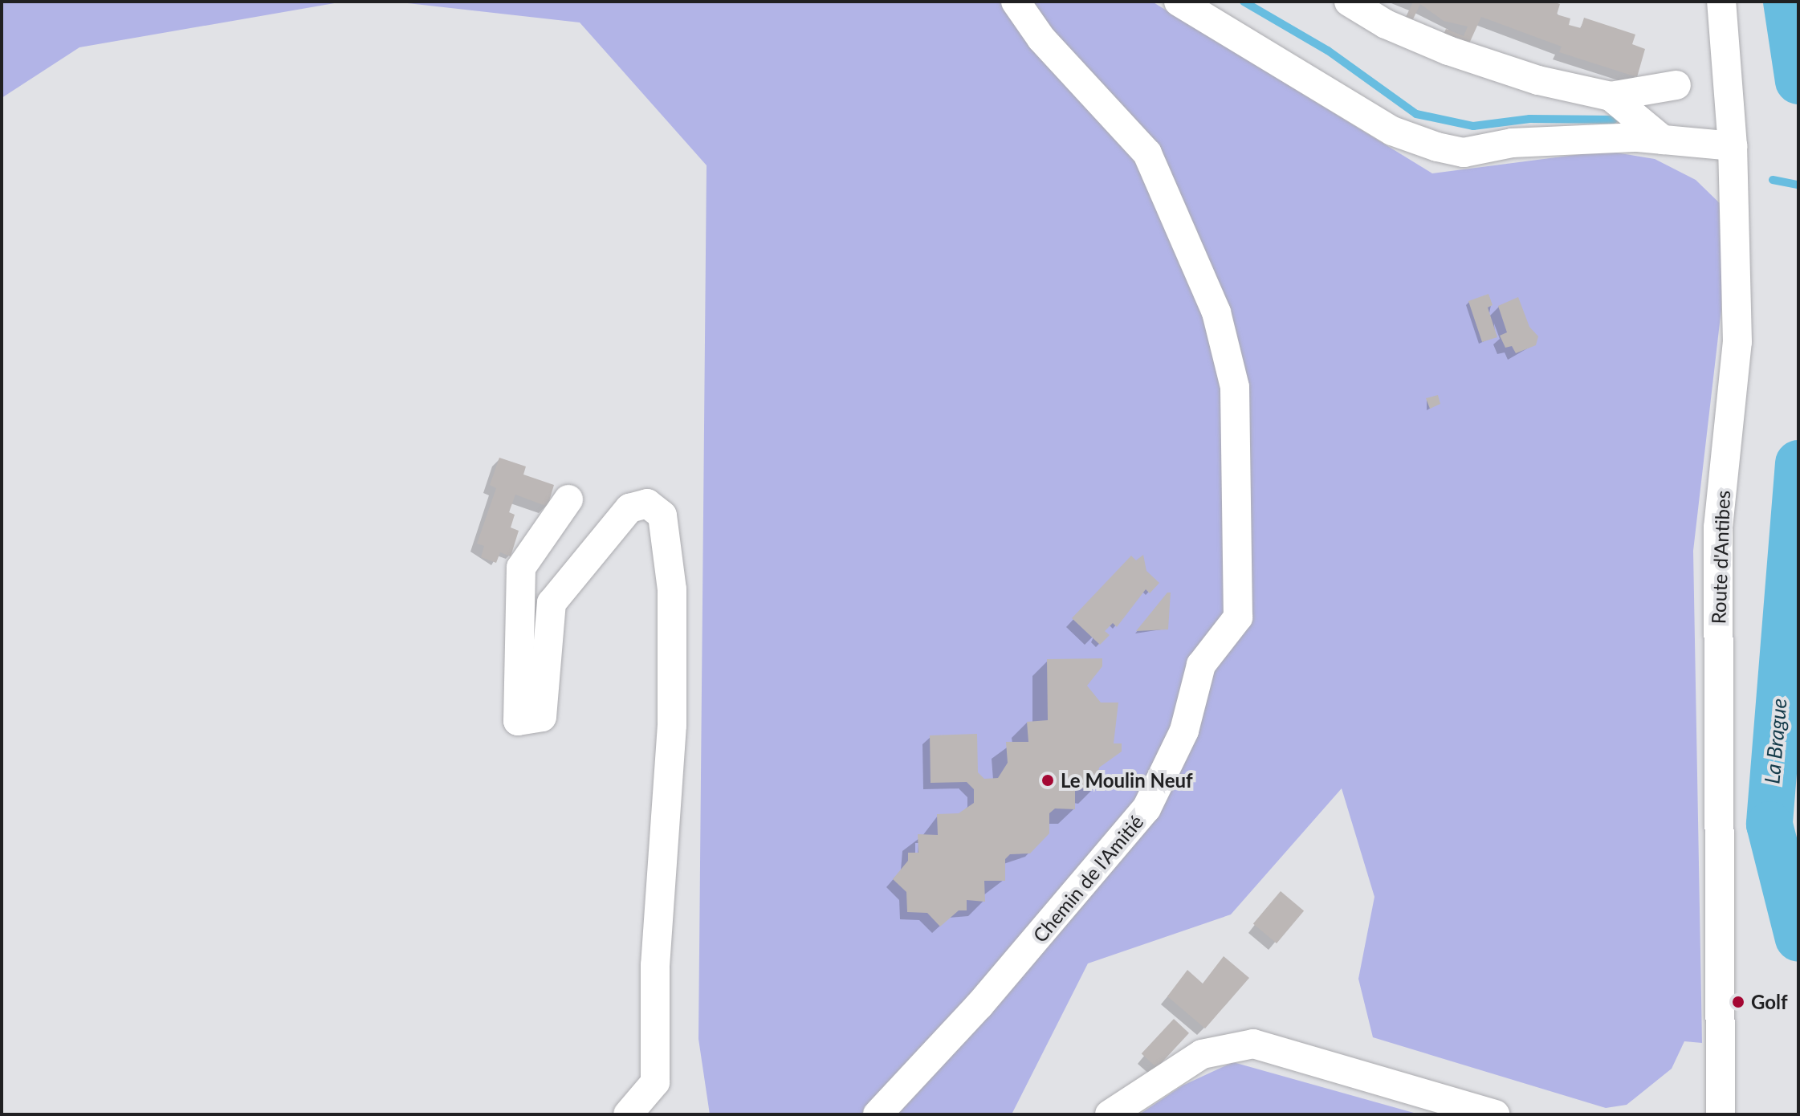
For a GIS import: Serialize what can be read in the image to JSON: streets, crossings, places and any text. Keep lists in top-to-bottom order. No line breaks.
{"streets":{"street":["Route d'Antibes","Chemin de l'Amitié"]},"water":["La Brague"],"places":["Le Moulin Neuf","Golf"]}
